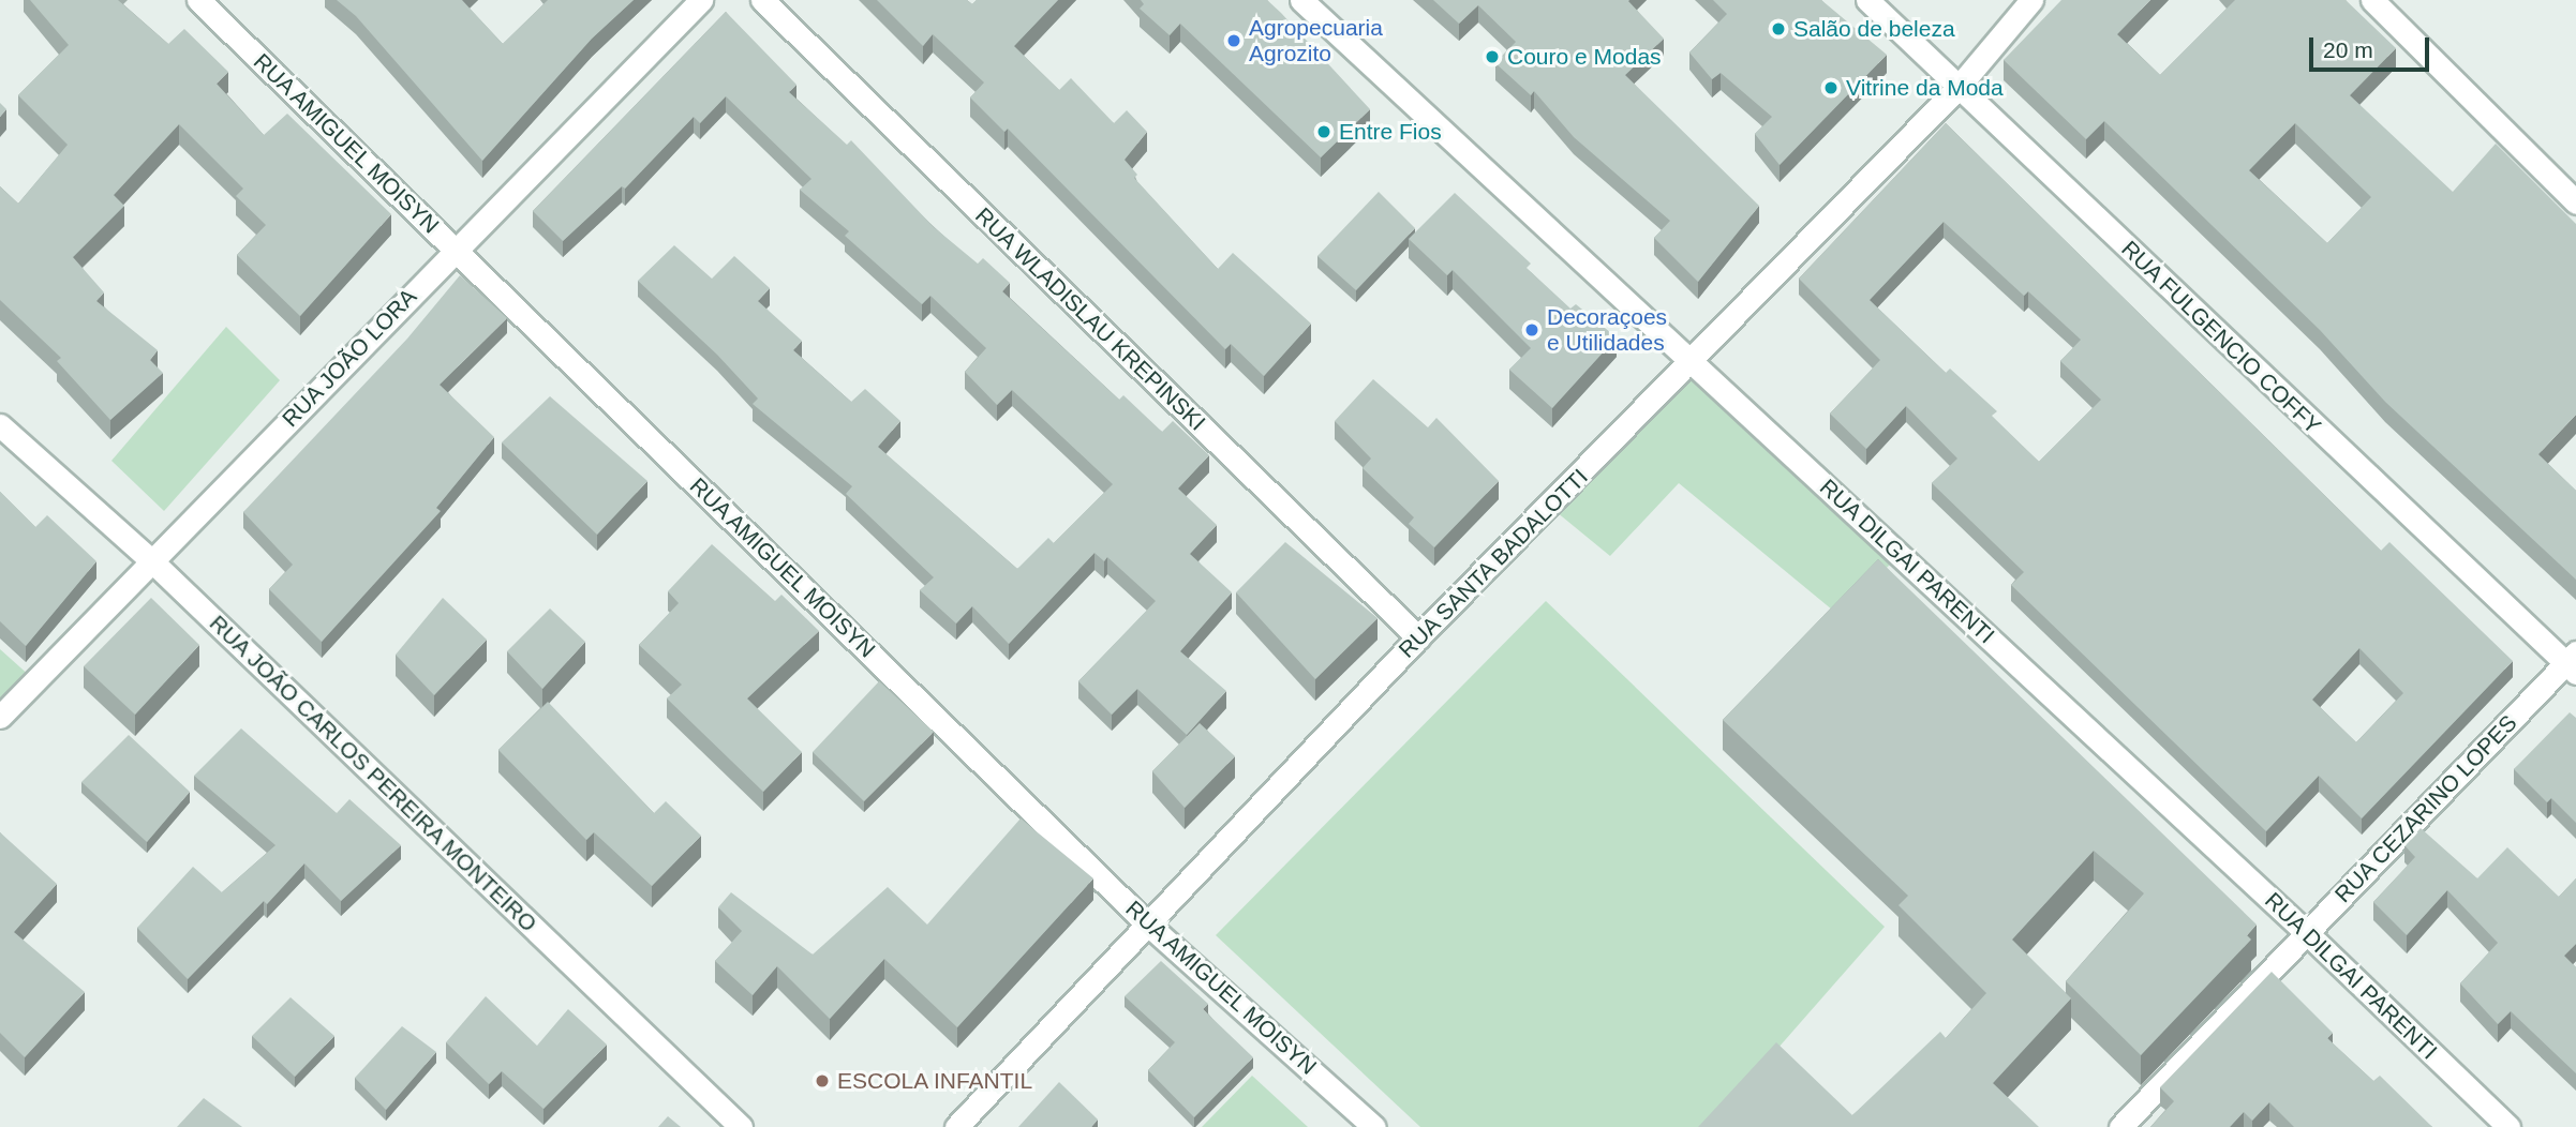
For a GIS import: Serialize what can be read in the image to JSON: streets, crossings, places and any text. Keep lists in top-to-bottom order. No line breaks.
{"streets":{"street":["RUA AMIGUEL MOISYN","RUA WLADISLAU KREPINSKI","RUA FULGENCIO COFFY","RUA JOÃO LORA","RUA DILGAI PARENTI","RUA SANTA BADALOTTI","RUA JOÃO CARLOS PEREIRA MONTEIRO","RUA CEZARINO LOPES"]},"crossings":[["RUA AMIGUEL MOISYN","RUA JOÃO LORA"],["RUA AMIGUEL MOISYN","RUA SANTA BADALOTTI"],["RUA WLADISLAU KREPINSKI","RUA SANTA BADALOTTI"],["RUA FULGENCIO COFFY","RUA SANTA BADALOTTI"],["RUA FULGENCIO COFFY","RUA CEZARINO LOPES"],["RUA JOÃO LORA","RUA JOÃO CARLOS PEREIRA MONTEIRO"],["RUA DILGAI PARENTI","RUA SANTA BADALOTTI"],["RUA DILGAI PARENTI","RUA CEZARINO LOPES"]],"places":["Salão de beleza","Agropecuaria Agrozito","Couro e Modas","Vitrine da Moda","Entre Fios","Decoraçoes e Utilidades","ESCOLA INFANTIL"],"scale_bar":"20 m"}
